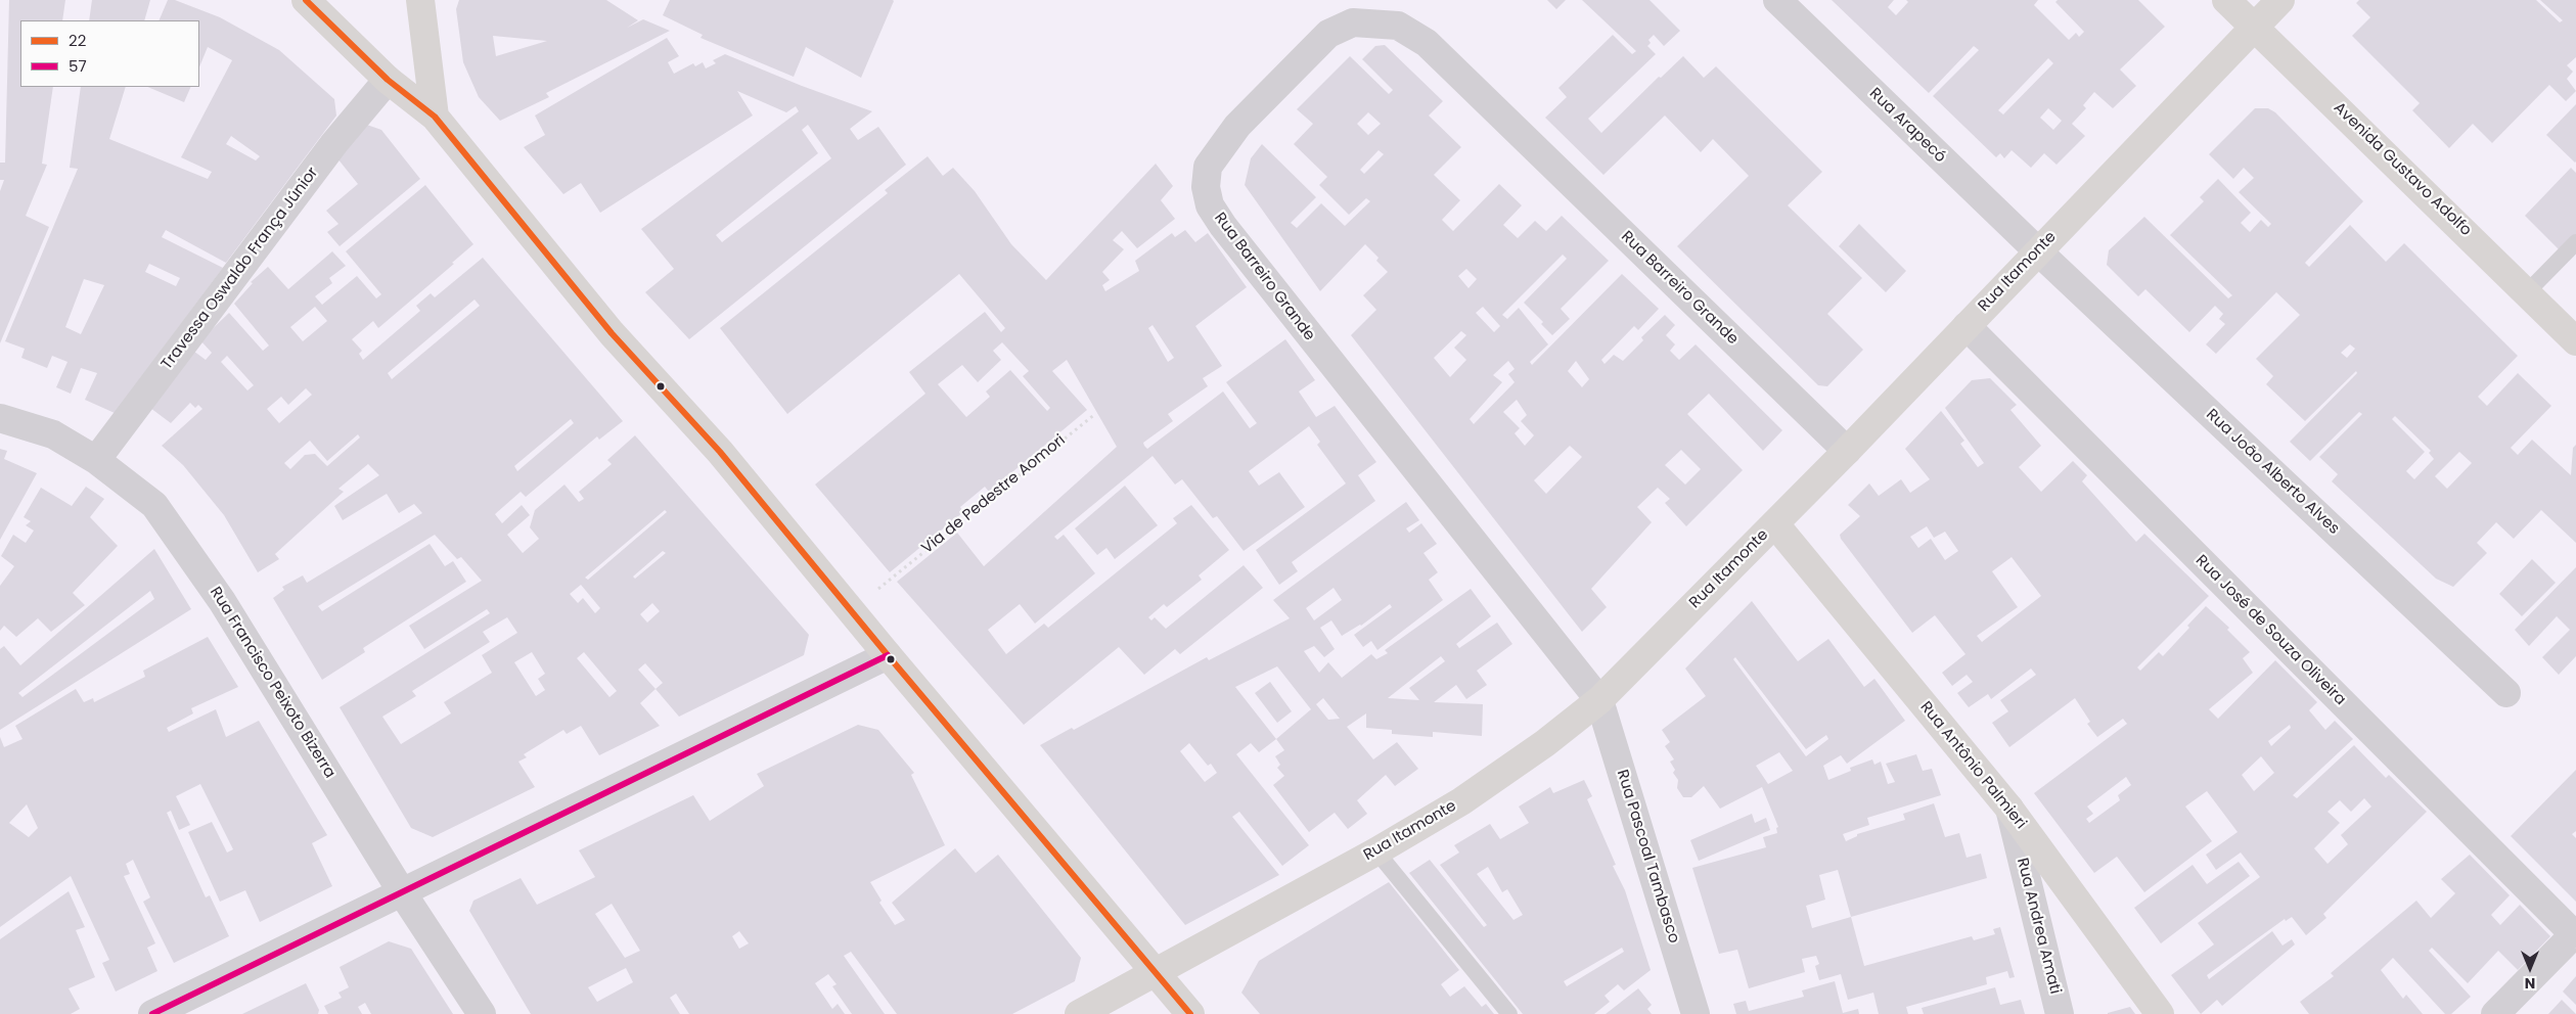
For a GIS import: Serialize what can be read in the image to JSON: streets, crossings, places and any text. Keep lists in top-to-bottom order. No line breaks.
{"streets":{"street":["Rua Arapecó","Avenida Gustavo Adolfo","Travessa Oswaldo França Júnior","Rua Itamonte","Rua Barreiro Grande","Rua João Alberto Alves","Rua José de Souza Oliveira","Rua Francisco Peixoto Bizerra","Rua Antônio Palmieri","Rua Pascoal Tambasco","Rua Andrea Amati"],"path":["Via de Pedestre Aomori"]},"crossings":[["Rua Arapecó","Rua Itamonte"],["Rua Arapecó","Rua João Alberto Alves"],["Avenida Gustavo Adolfo","Rua Itamonte"],["Travessa Oswaldo França Júnior","Rua Francisco Peixoto Bizerra"],["Rua Itamonte","Rua Barreiro Grande"],["Rua Itamonte","Rua João Alberto Alves"],["Rua Itamonte","Rua José de Souza Oliveira"],["Rua Itamonte","Rua Antônio Palmieri"],["Rua Itamonte","Rua Pascoal Tambasco"],["Rua Barreiro Grande","Rua Pascoal Tambasco"],["Rua Antônio Palmieri","Rua Andrea Amati"]],"lines":["transit line 22","transit line 57"],"legend":["22","57"],"north":"bottom"}
